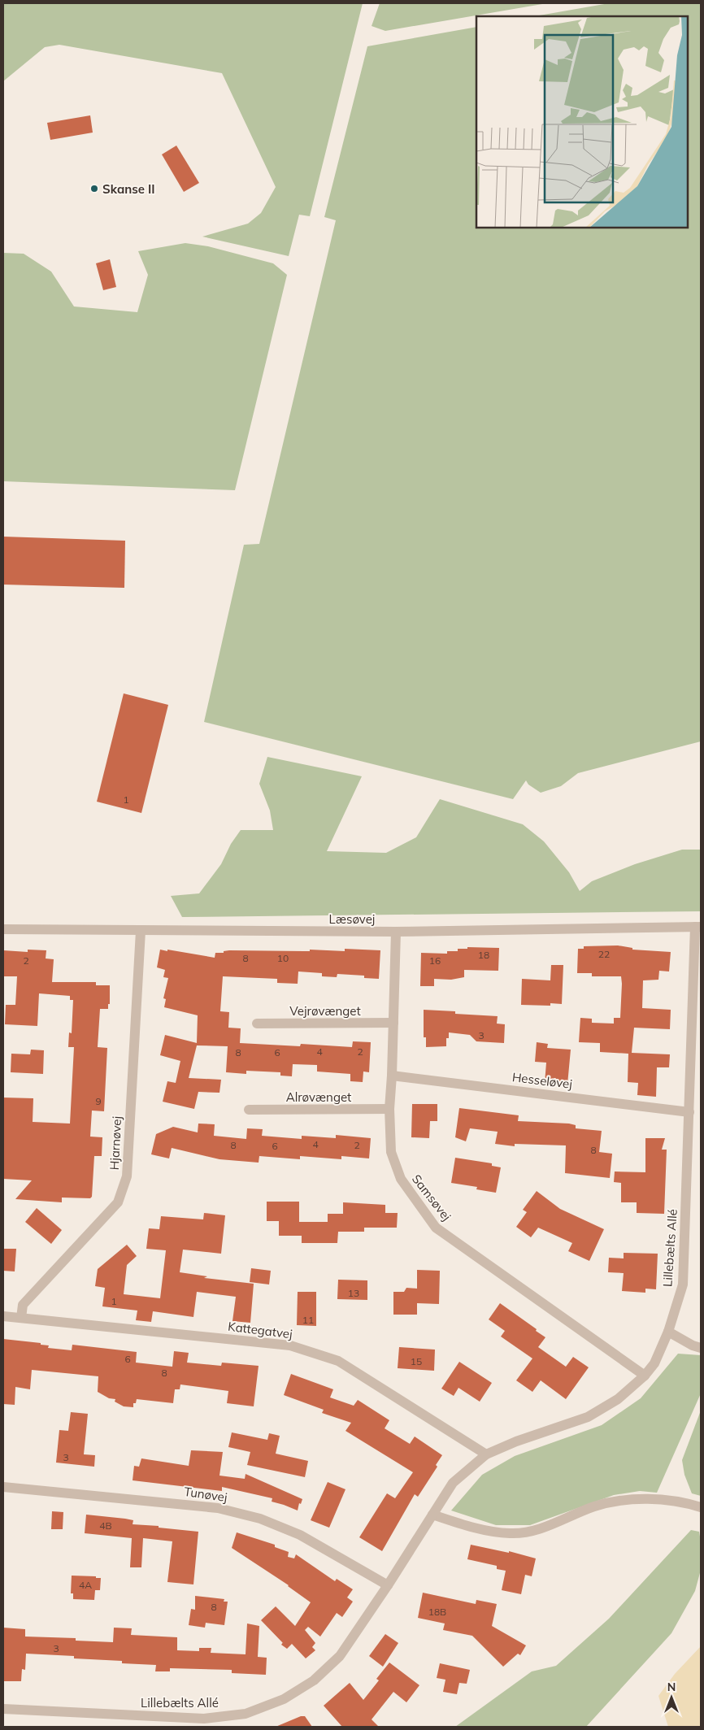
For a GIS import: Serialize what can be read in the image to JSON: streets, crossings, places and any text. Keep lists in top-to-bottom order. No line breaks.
{"streets":{"street":["Læsøvej","Vejrøvænget","Hesseløvej","Alrøvænget","Hjarnøvej","Samsøvej","Lillebælts Allé","Kattegatvej","Tunøvej"]},"crossings":[["Læsøvej","Hjarnøvej"],["Læsøvej","Samsøvej"],["Læsøvej","Lillebælts Allé"],["Vejrøvænget","Samsøvej"],["Hesseløvej","Samsøvej"],["Hesseløvej","Lillebælts Allé"],["Alrøvænget","Samsøvej"],["Hjarnøvej","Kattegatvej"],["Samsøvej","Lillebælts Allé"],["Lillebælts Allé","Kattegatvej"],["Lillebælts Allé","Tunøvej"]],"places":["Skanse II"],"house_numbers":["1","22","18","8","10","2","16","3","4","2","8","6","9","4","8","2","6","8","13","1","11","6","15","8","3","4B","4A","8","18B","3"],"north":"top"}
